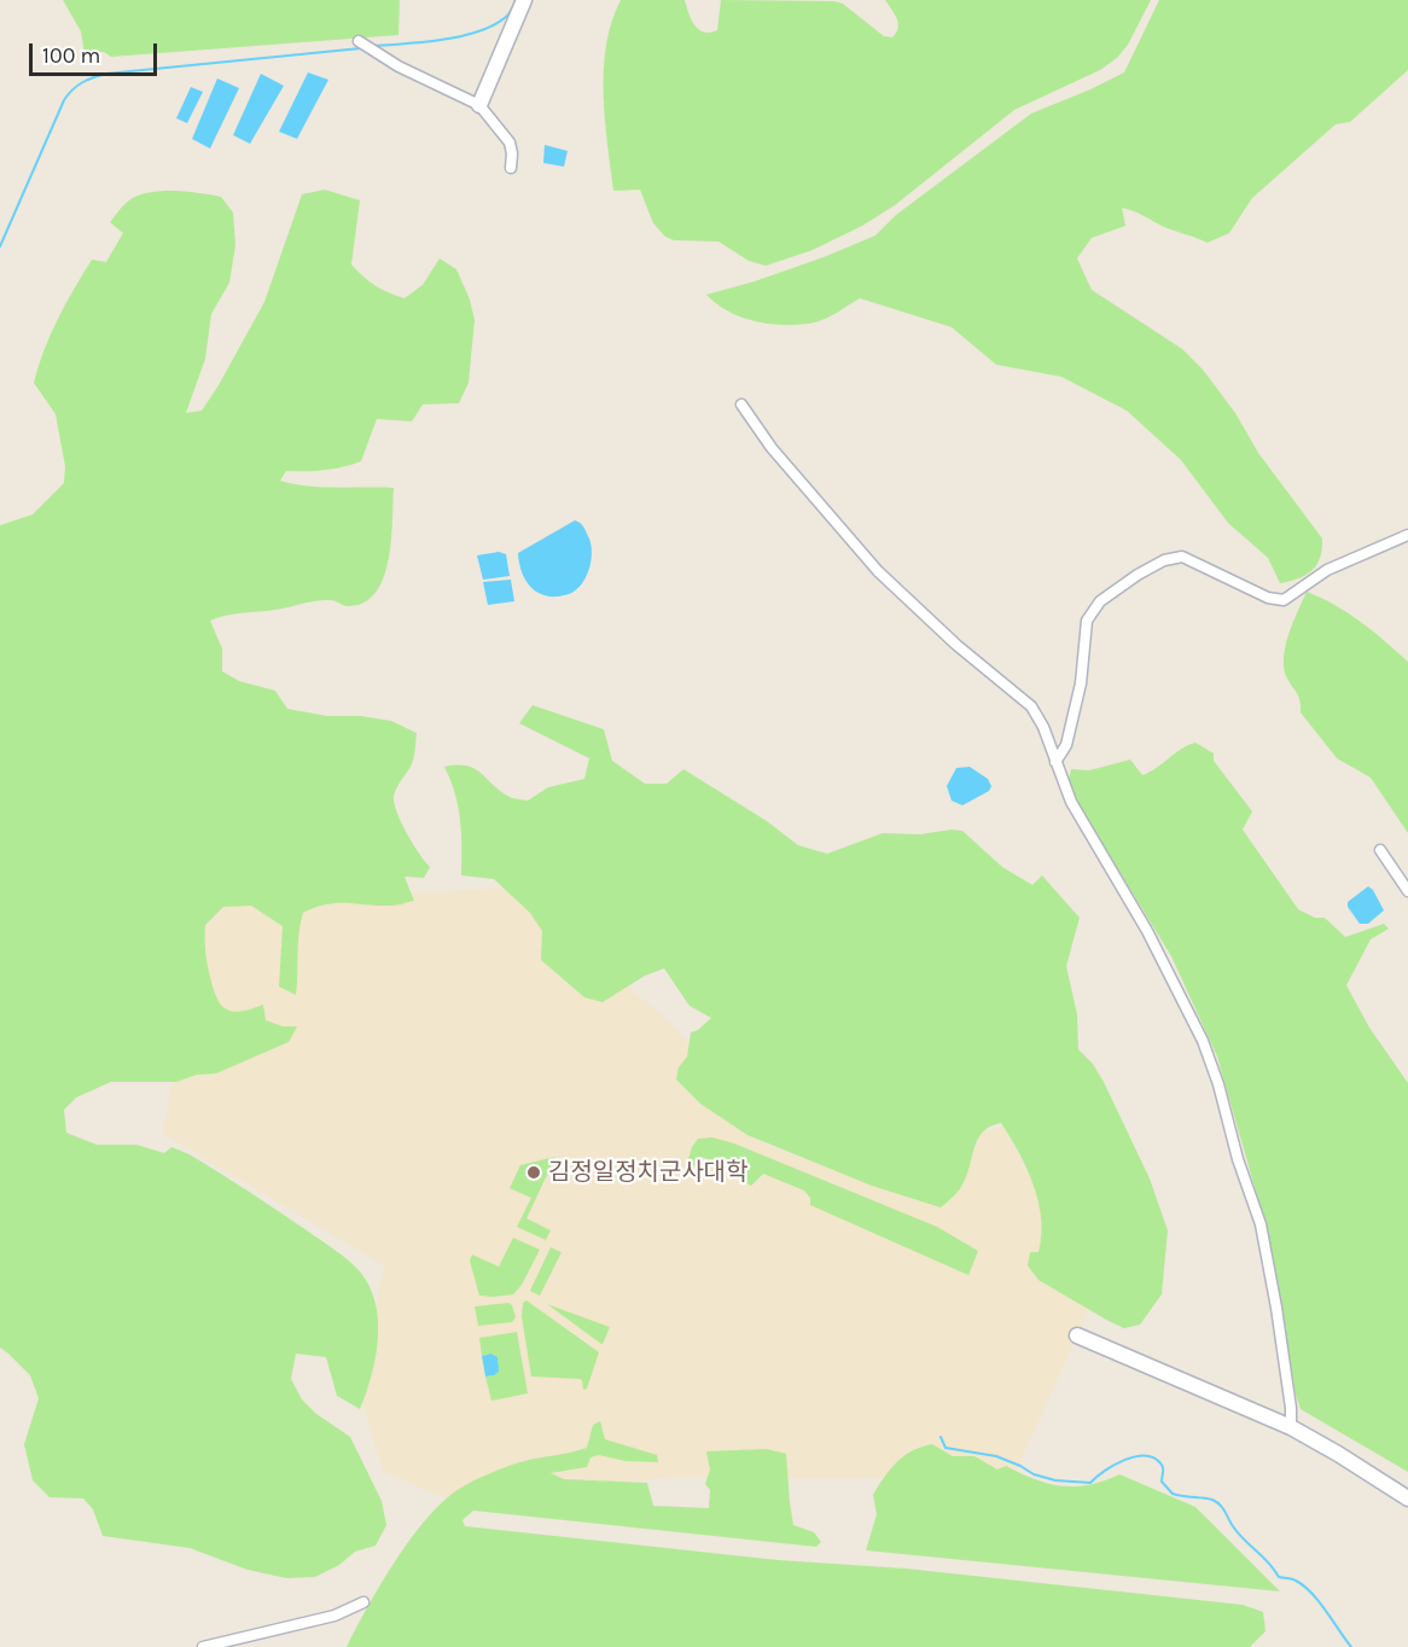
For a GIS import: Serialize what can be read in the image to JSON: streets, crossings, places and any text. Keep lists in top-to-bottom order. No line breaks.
{"places":["김정일정치군사대학"],"scale_bar":"100 m"}
